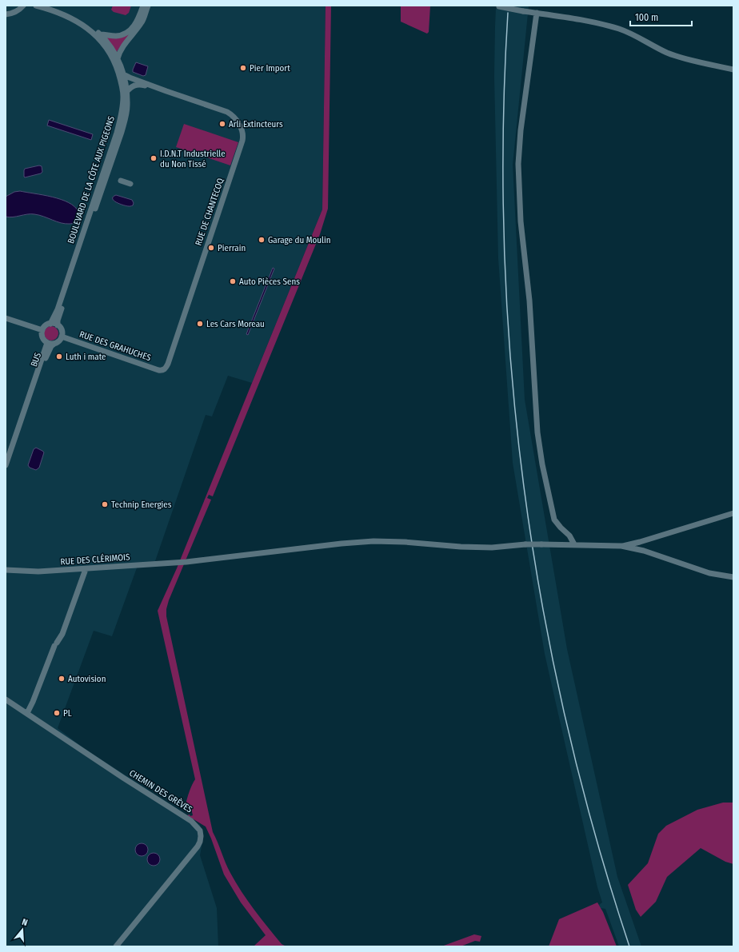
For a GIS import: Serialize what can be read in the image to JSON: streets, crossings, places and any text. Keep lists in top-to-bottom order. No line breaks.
{"streets":{"street":["BOULEVARD DE LA CÔTE AUX PIGEONS","RUE DE CHANTECOQ","RUE DES GRAHUCHES","BUS","RUE DES CLÉRIMOIS","CHEMIN DES GRÈVES"]},"crossings":[["BOULEVARD DE LA CÔTE AUX PIGEONS","RUE DE CHANTECOQ"],["BOULEVARD DE LA CÔTE AUX PIGEONS","RUE DES GRAHUCHES"],["BOULEVARD DE LA CÔTE AUX PIGEONS","BUS"],["RUE DE CHANTECOQ","RUE DES GRAHUCHES"],["RUE DES GRAHUCHES","BUS"]],"places":["Pier Import","Arli Extincteurs","I.D.N.T Industrielle du Non Tissé","Garage du Moulin","Pierrain","Auto Pièces Sens","Les Cars Moreau","Luth i mate","Technip Energies","Autovision","PL"],"scale_bar":"100 m","north":"top"}
